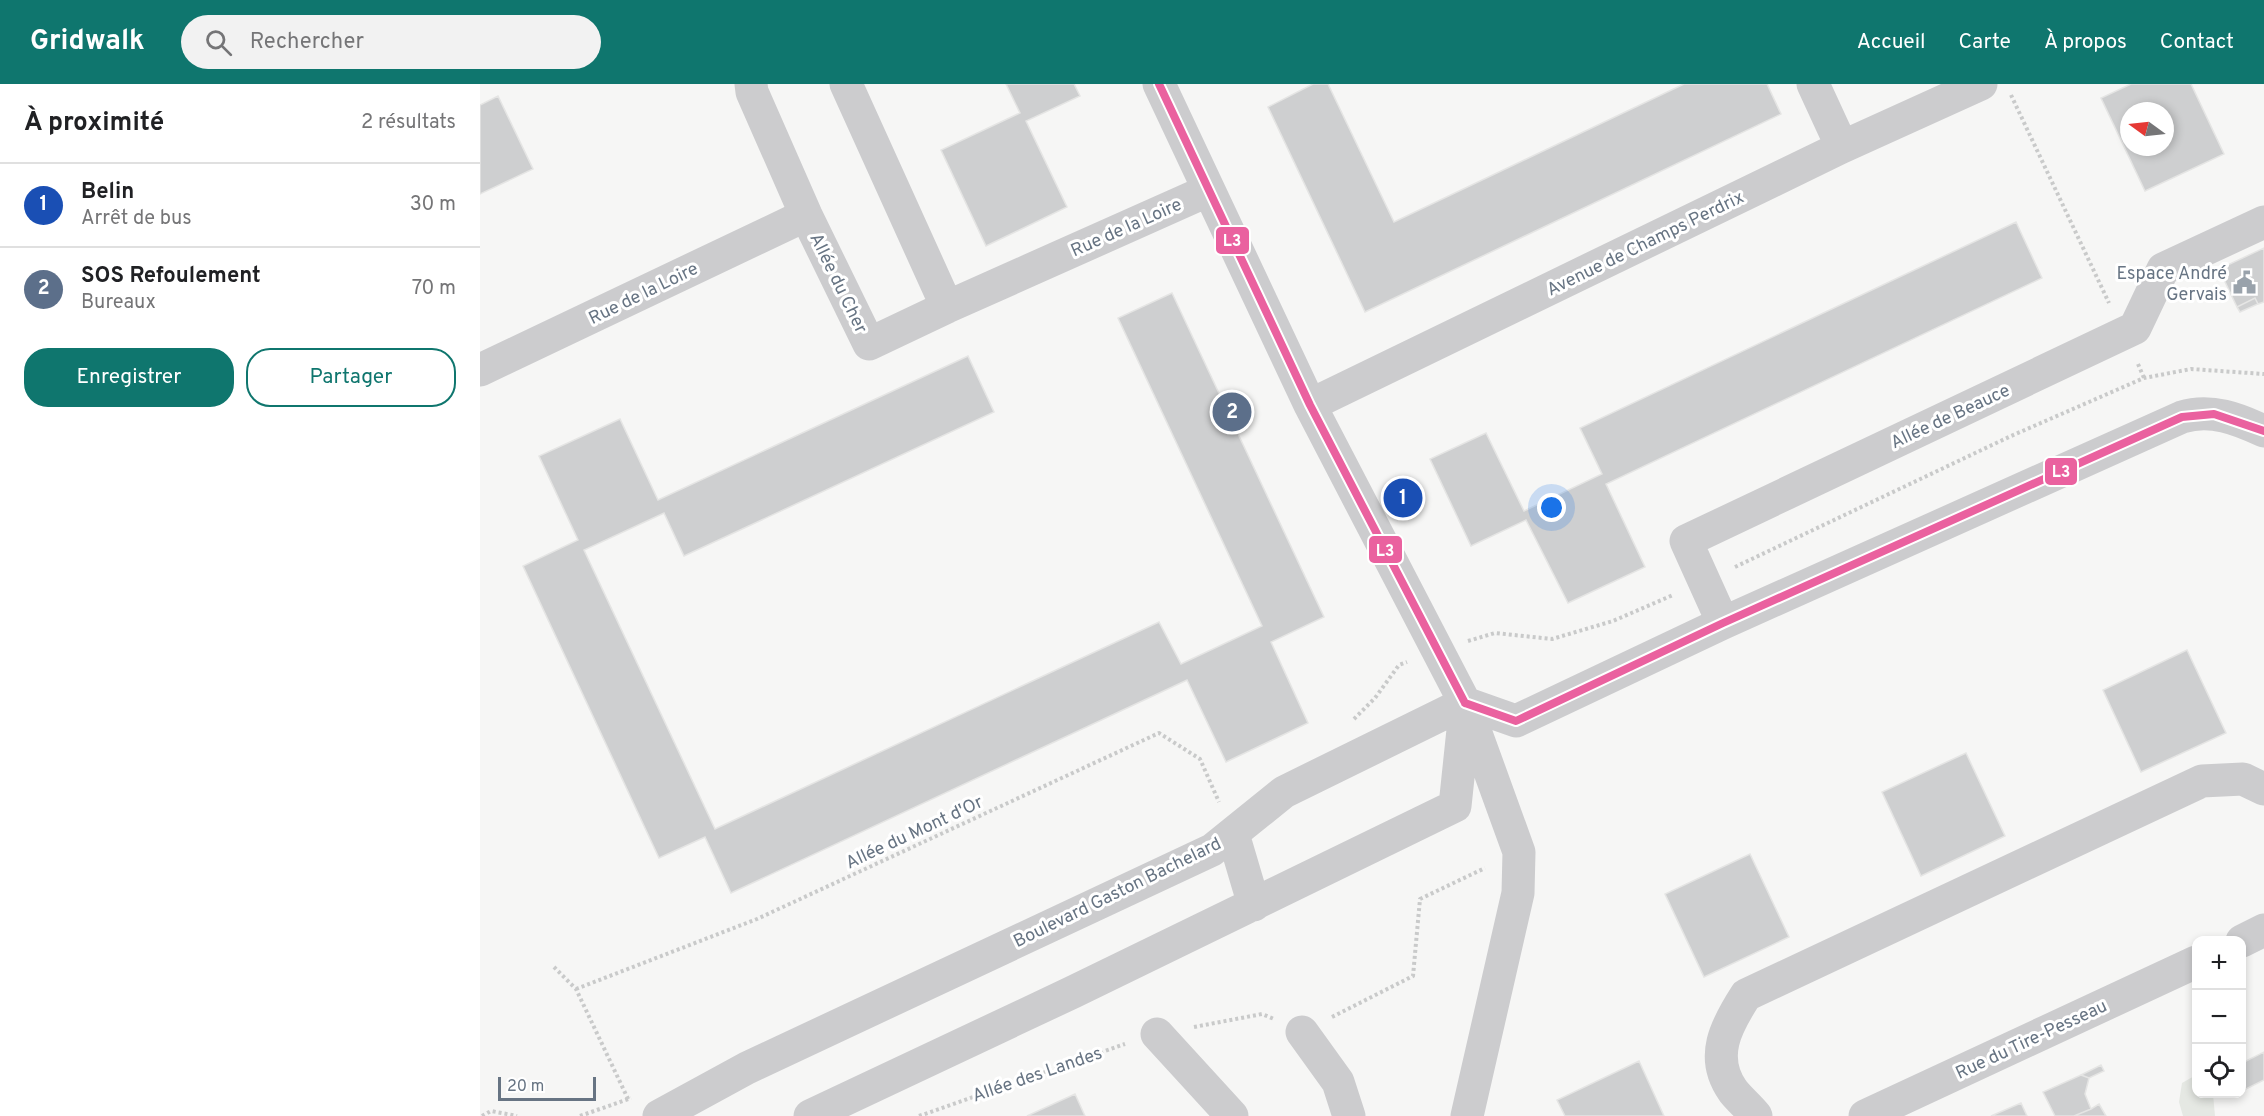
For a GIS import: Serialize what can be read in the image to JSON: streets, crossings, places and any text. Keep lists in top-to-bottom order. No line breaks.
{"streets":{"street":["Rue de la Loire","Avenue de Champs Perdrix","Allée du Cher","Allée de Beauce","Boulevard Gaston Bachelard","Rue du Tire-Pesseau"],"path":["Allée du Mont d'Or","Allée des Landes"]},"crossings":[["Rue de la Loire","Allée du Cher"],["Allée du Mont d'Or","Boulevard Gaston Bachelard"]],"places":{"public building":["Espace André Gervais"]},"lines":["transit line L3"],"scale_bar":"20 m","north":"left","page":{"header":"Gridwalk","search":"Rechercher","nav":["Accueil","Carte","À propos","Contact"],"heading":["À proximité","2 résultats"],"list":[{"mark":"1","name":"Belin","note":"Arrêt de bus","value":"30 m"},{"mark":"2","name":"SOS Refoulement","note":"Bureaux","value":"70 m"}],"buttons":["Enregistrer","Partager"],"pins":["2","1"],"map_buttons":["+","−"],"scale":"20 m"}}
